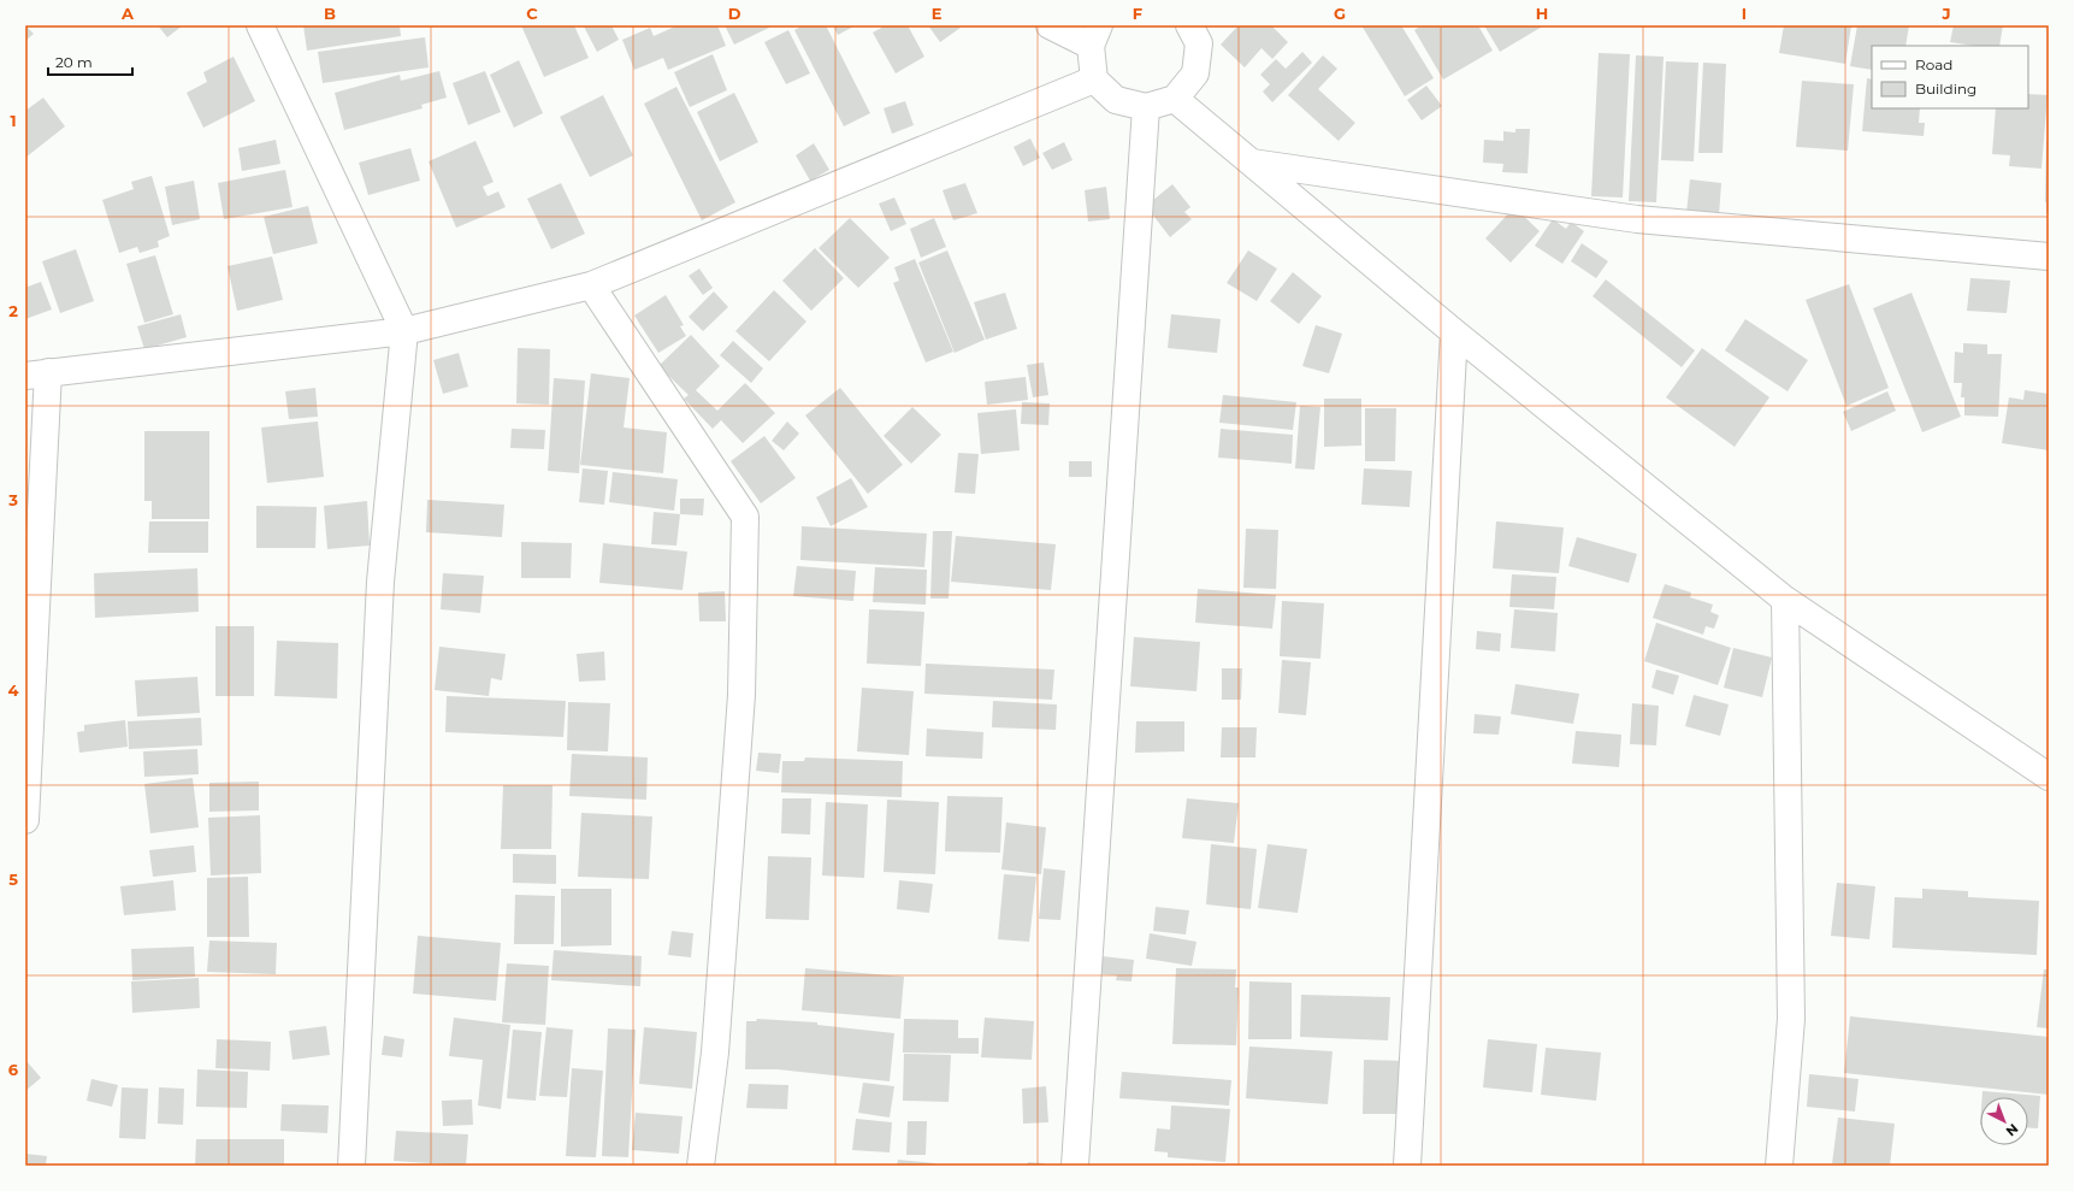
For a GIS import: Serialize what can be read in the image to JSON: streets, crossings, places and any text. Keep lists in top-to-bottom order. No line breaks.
{"legend":["Road","Building"],"scale_bar":"20 m","north":"bottom right","grid":{"columns":["A","B","C","D","E","F","G","H","I","J"],"rows":["1","2","3","4","5","6"]}}
